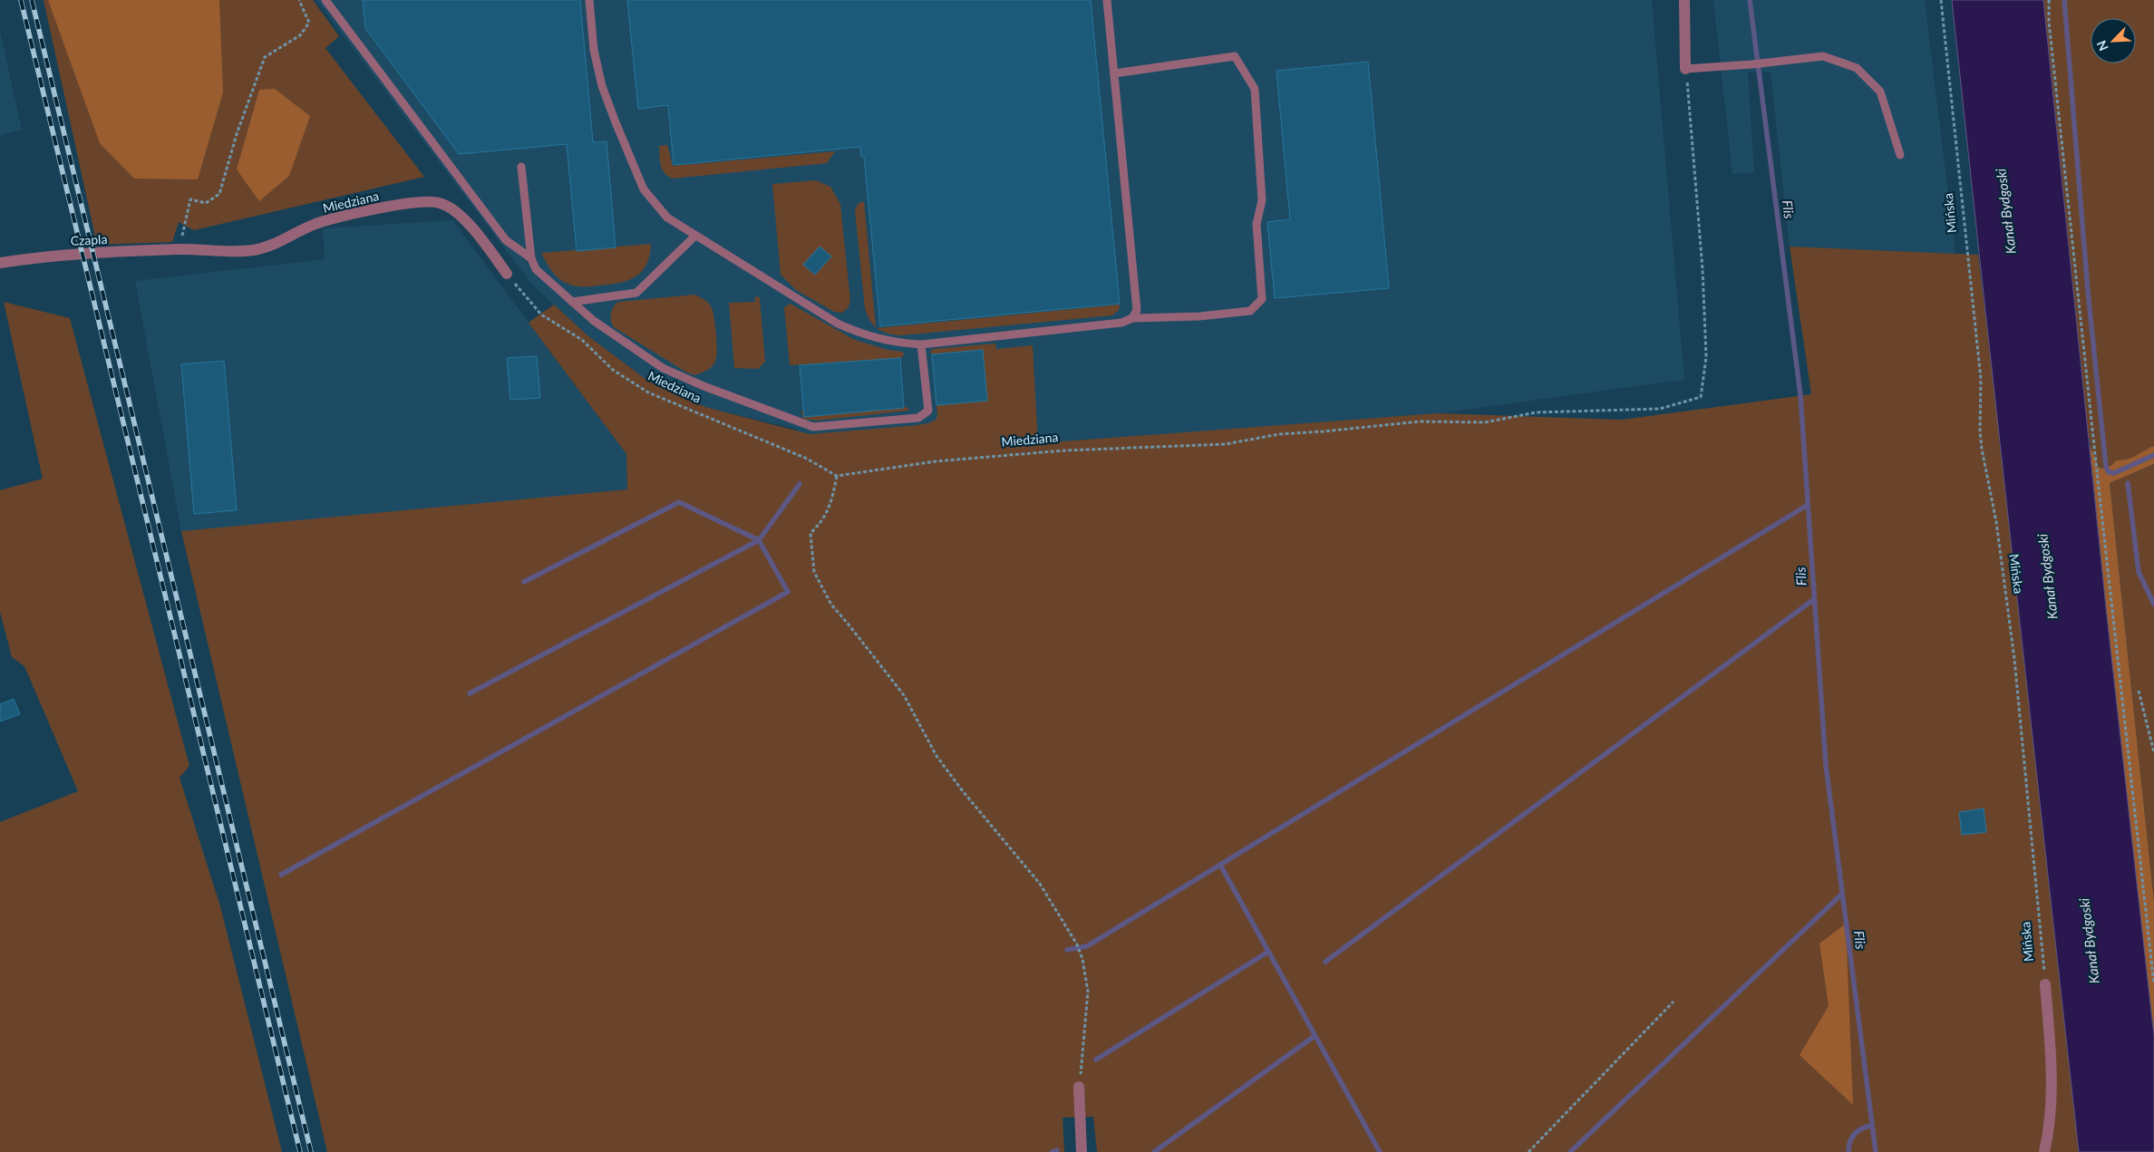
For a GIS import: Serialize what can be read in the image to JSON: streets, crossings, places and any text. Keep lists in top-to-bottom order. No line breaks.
{"streets":{"street":["Miedziana","Czapla"],"path":["Mińska"]},"crossings":[["Miedziana","Czapla"]],"water":["Flis","Kanał Bydgoski"],"north":"bottom left"}
